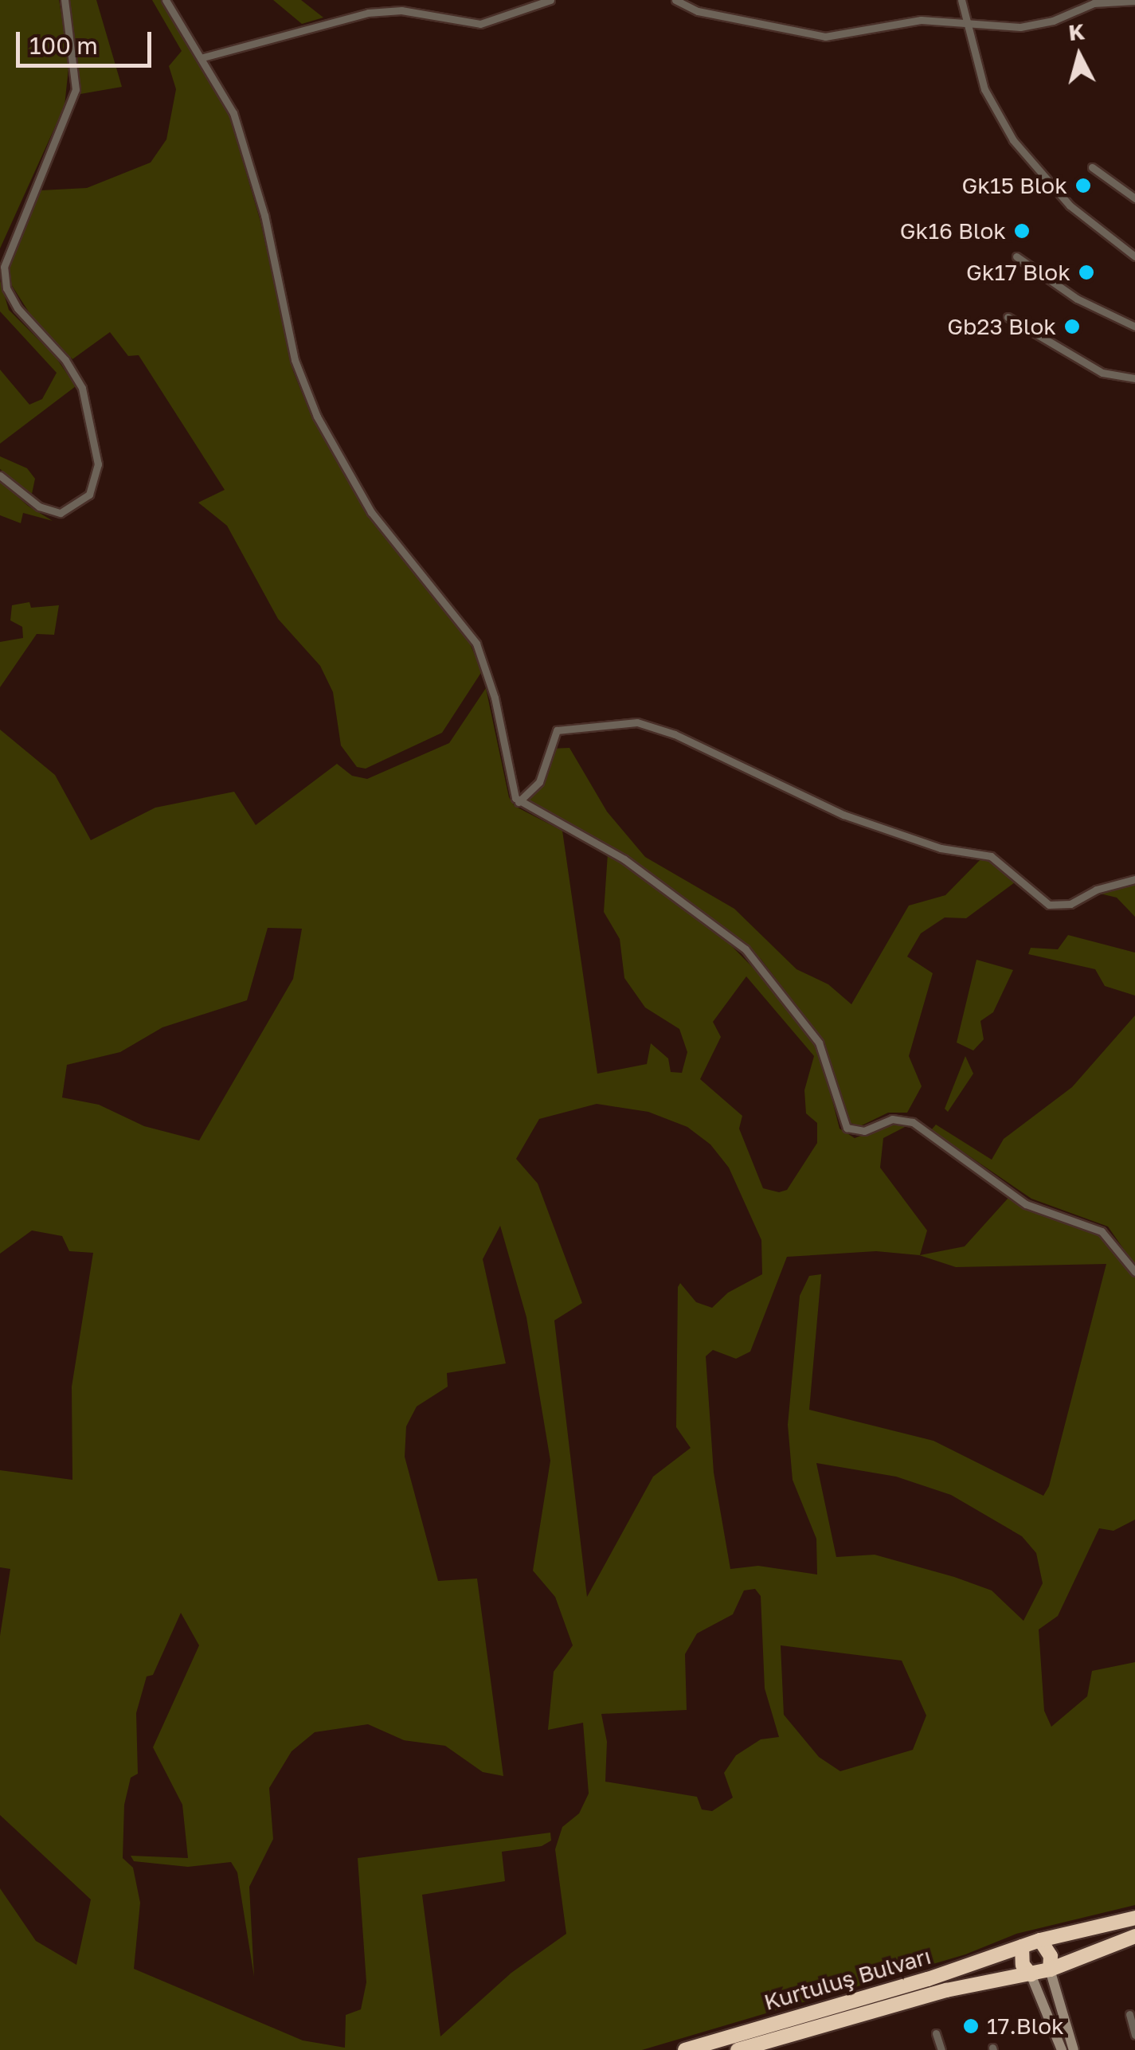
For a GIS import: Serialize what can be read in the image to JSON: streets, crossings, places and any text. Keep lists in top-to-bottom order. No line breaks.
{"streets":{"highway":["Kurtuluş Bulvarı"]},"places":["Gk15 Blok","Gk16 Blok","Gk17 Blok","Gb23 Blok","17.Blok"],"scale_bar":"100 m","north":"top"}
